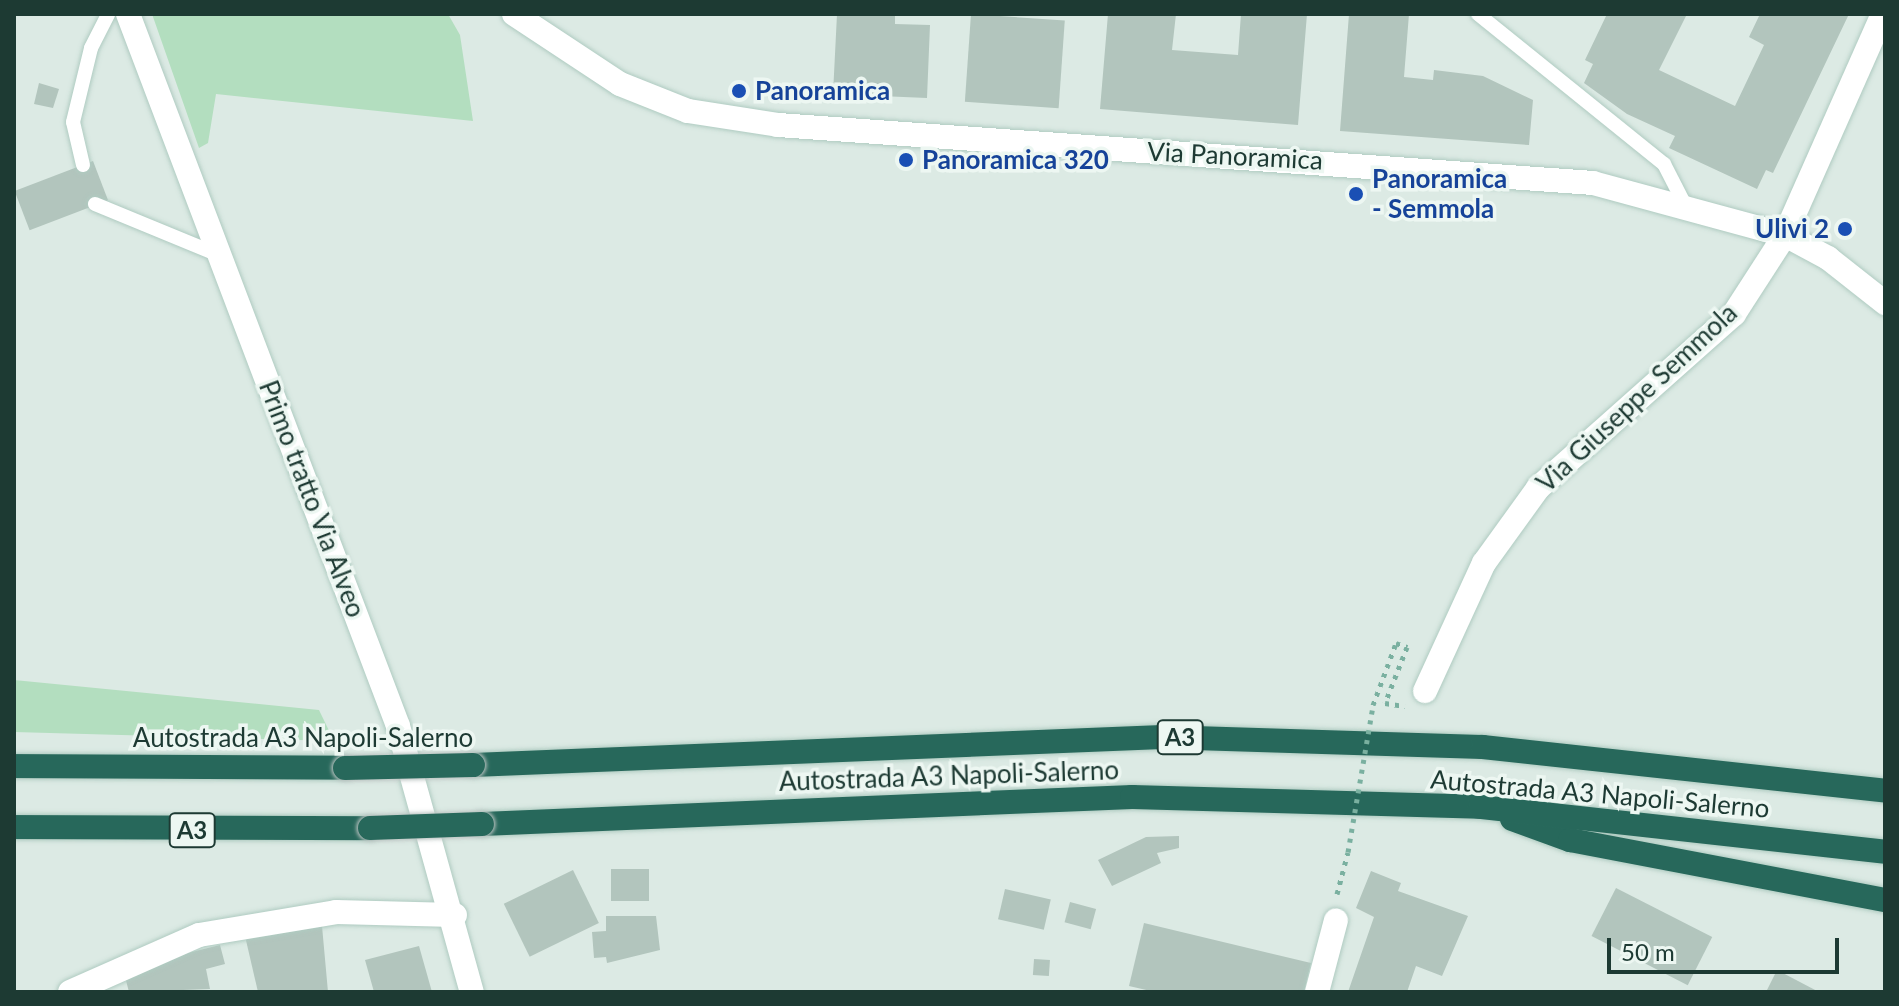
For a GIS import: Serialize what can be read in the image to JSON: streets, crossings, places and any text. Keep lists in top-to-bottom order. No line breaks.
{"streets":{"highway":["A3","Autostrada A3 Napoli-Salerno"],"street":["Via Panoramica","Via Giuseppe Semmola","Primo tratto Via Alveo"]},"crossings":[["Via Panoramica","Via Giuseppe Semmola"]],"places":["Panoramica","Panoramica 320","Panoramica - Semmola","Ulivi 2"],"scale_bar":"50 m"}
